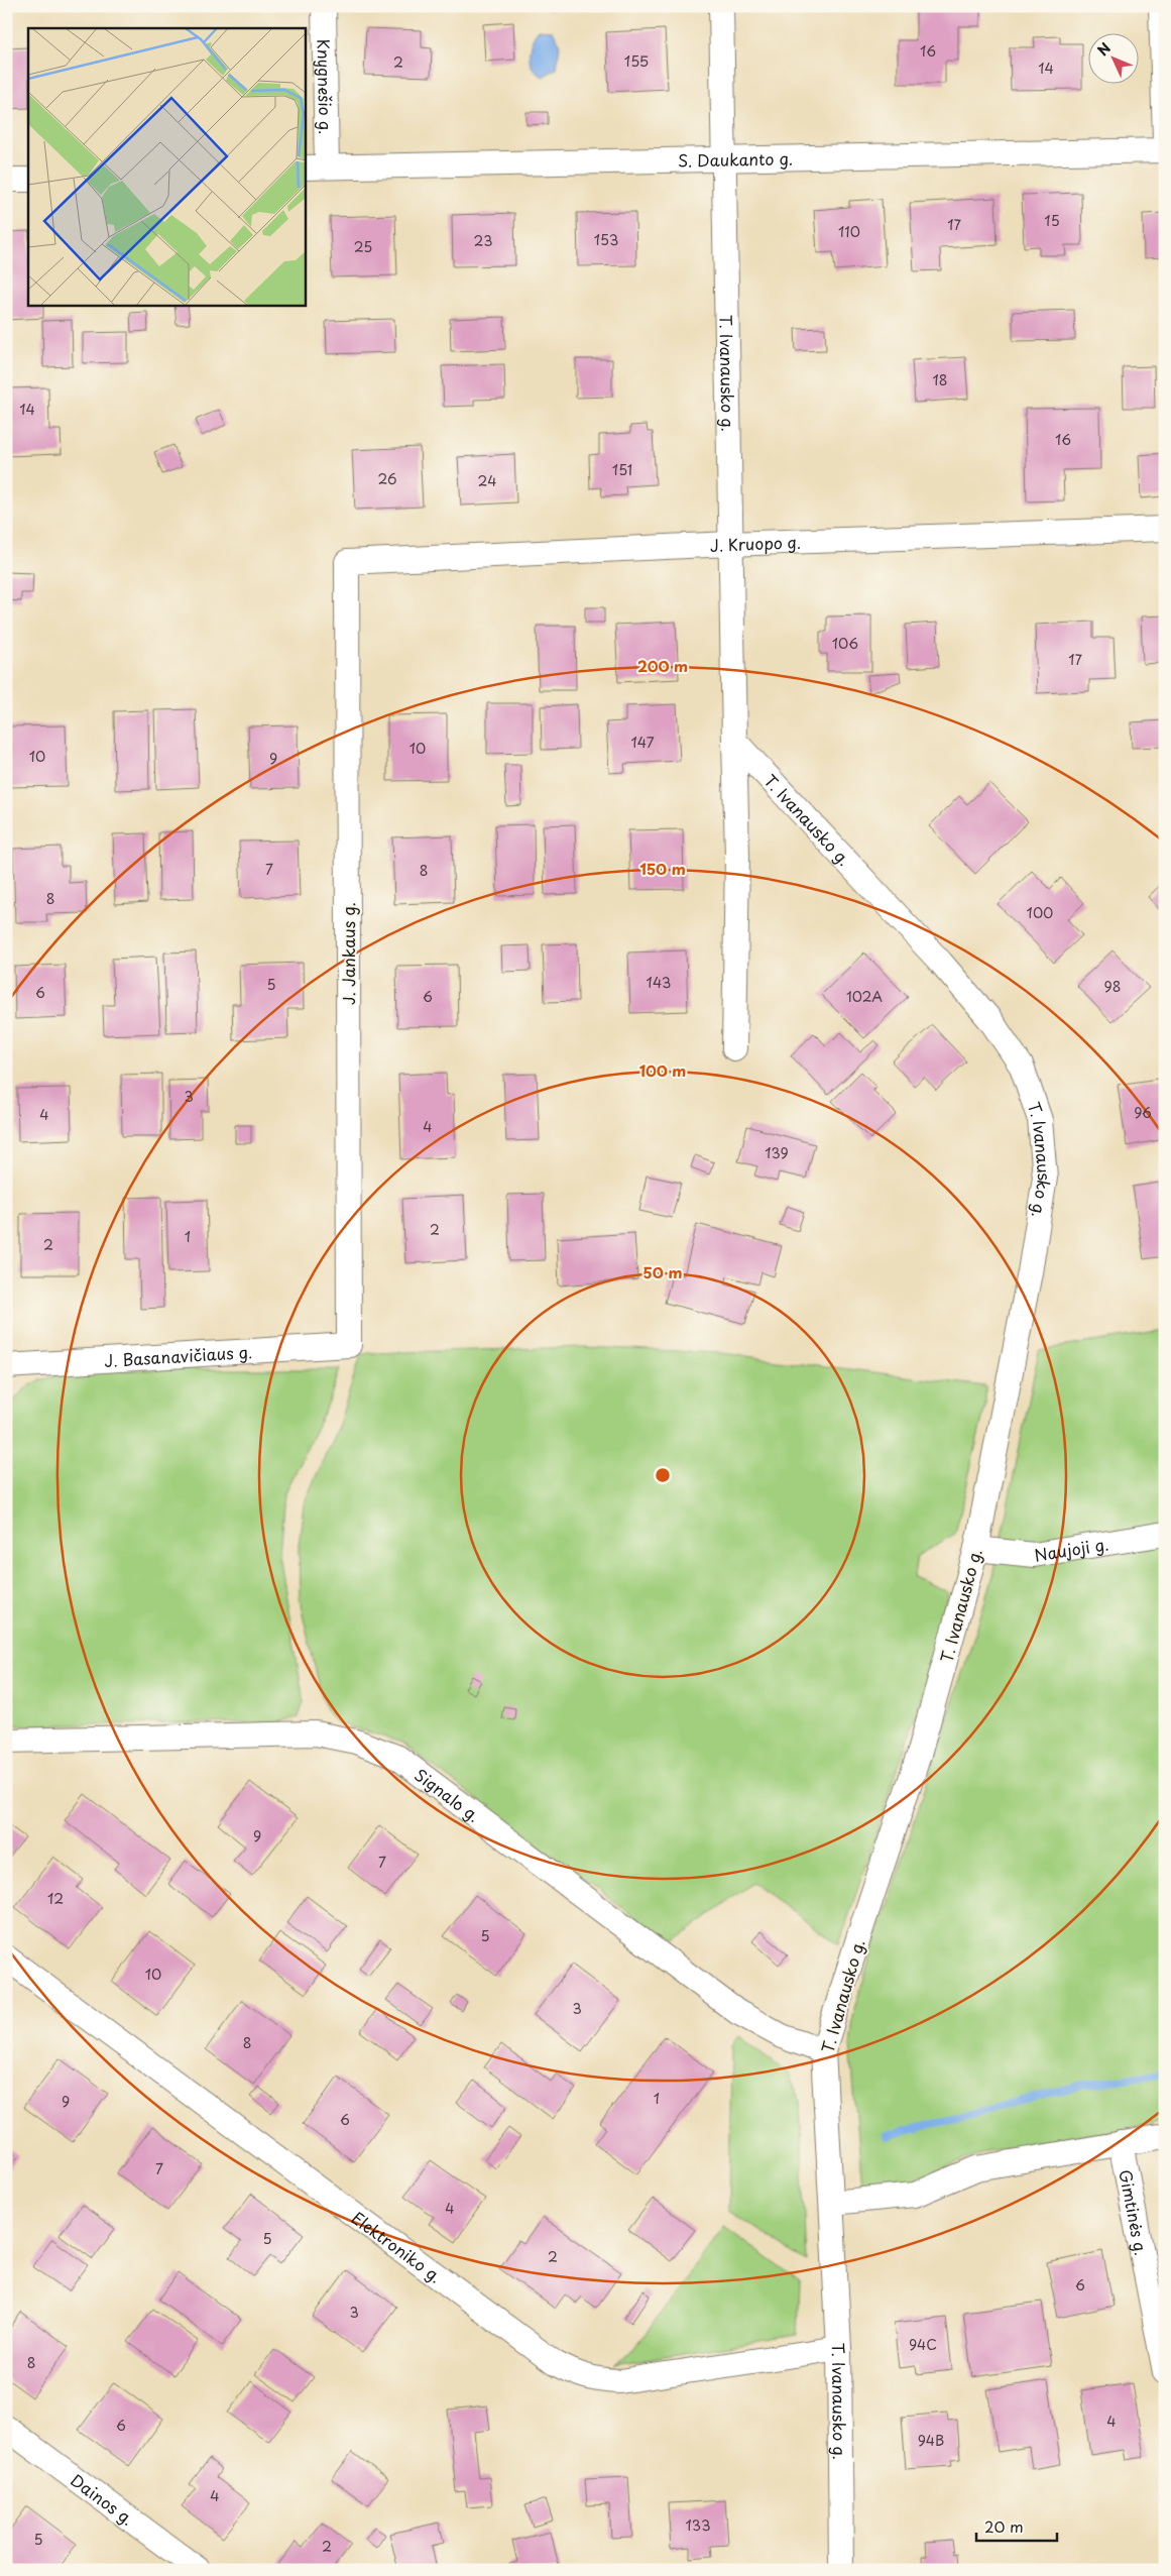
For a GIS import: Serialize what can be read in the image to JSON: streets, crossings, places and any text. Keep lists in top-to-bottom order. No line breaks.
{"streets":{"street":["Knygnešio g.","S. Daukanto g.","T. Ivanausko g.","J. Kruopo g.","J. Jankaus g.","J. Basanavičiaus g.","Naujoji g.","Signalo g.","Gimtinės g.","Elektroniko g.","Dainos g."]},"crossings":[["Knygnešio g.","S. Daukanto g."],["S. Daukanto g.","T. Ivanausko g."],["T. Ivanausko g.","J. Kruopo g."],["T. Ivanausko g.","Naujoji g."],["T. Ivanausko g.","Signalo g."],["T. Ivanausko g.","Elektroniko g."],["J. Kruopo g.","J. Jankaus g."],["J. Jankaus g.","J. Basanavičiaus g."]],"house_numbers":["16","155","2","14","15","17","110","153","23","25","18","14","16","151","26","24","106","17","147","10","10","9","7","8","8","100","143","5","98","6","6","102A","3","96","4","4","139","2","1","2","9","7","12","5","10","3","8","1","9","6","7","4","5","2","6","3","94C","8","4","6","94B","4","133","5","2"],"scale_bar":"20 m","north":"top left","rings":["200 m","150 m","100 m","50 m"]}
